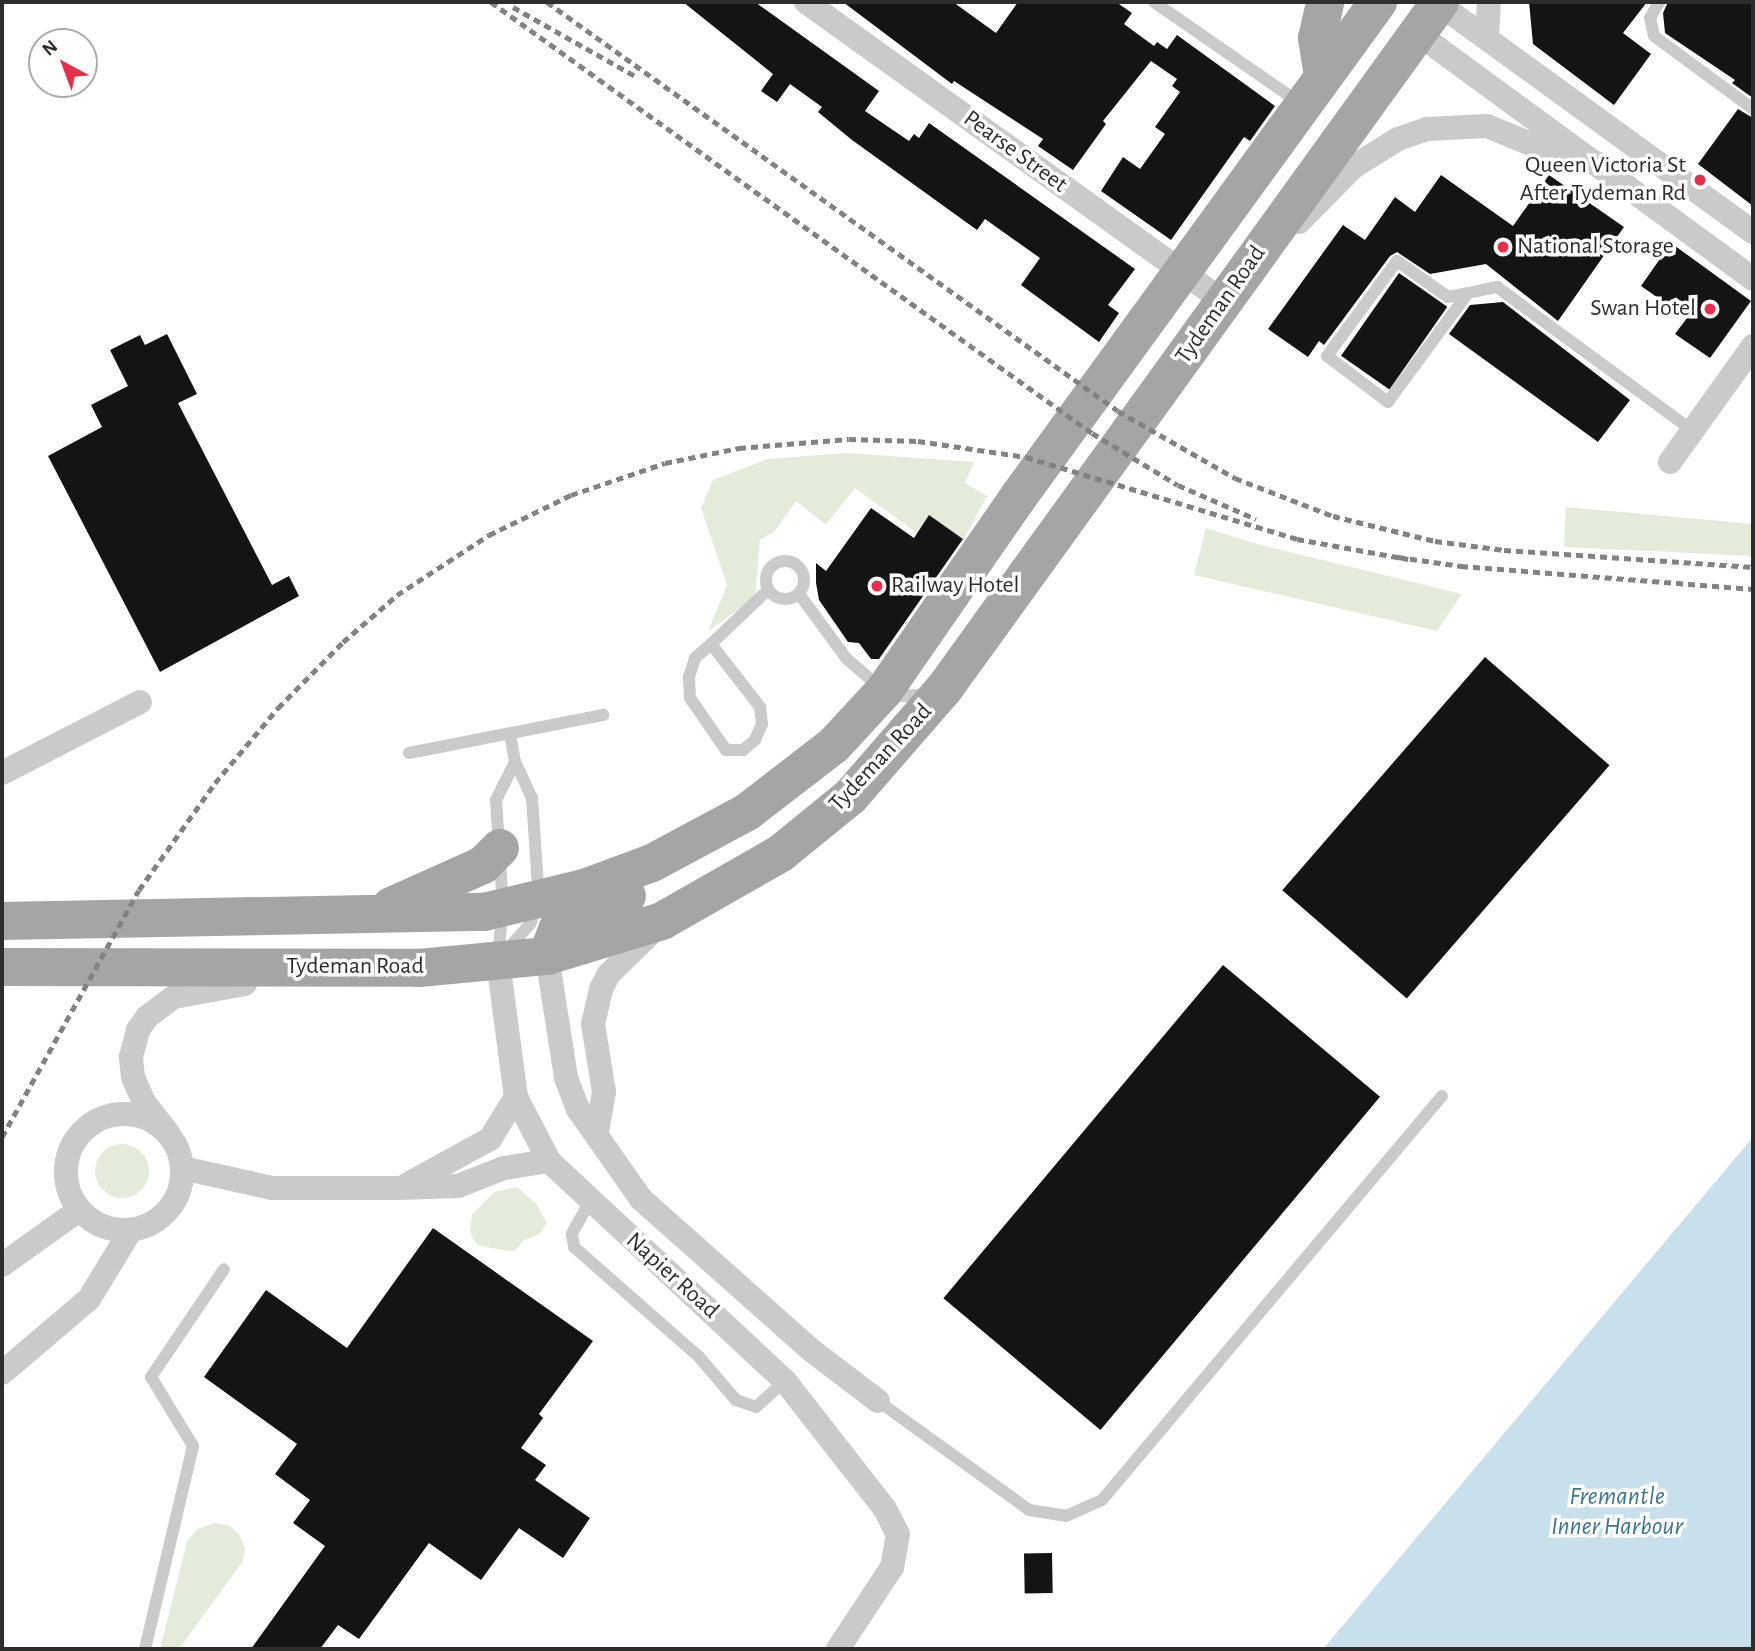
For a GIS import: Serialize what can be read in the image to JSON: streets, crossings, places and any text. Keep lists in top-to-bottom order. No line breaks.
{"streets":{"main road":["Tydeman Road"],"street":["Pearse Street","Napier Road"]},"crossings":[["Pearse Street","Tydeman Road"],["Tydeman Road","Napier Road"]],"water":["Fremantle Inner Harbour"],"places":["Queen Victoria St After Tydeman Rd","National Storage","Swan Hotel","Railway Hotel"],"north":"top left"}
